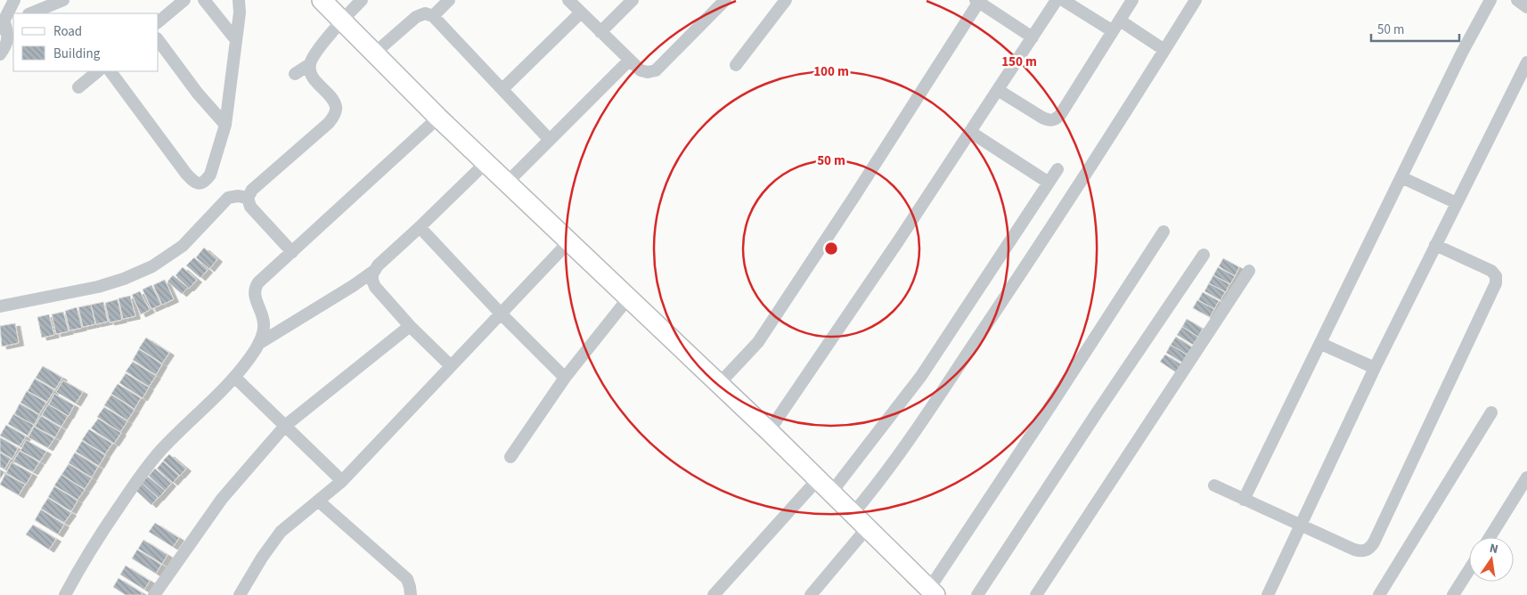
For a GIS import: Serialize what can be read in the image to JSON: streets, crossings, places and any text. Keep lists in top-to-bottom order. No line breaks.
{"legend":["Road","Building"],"scale_bar":"50 m","north":"top","rings":["150 m","100 m","50 m"]}
